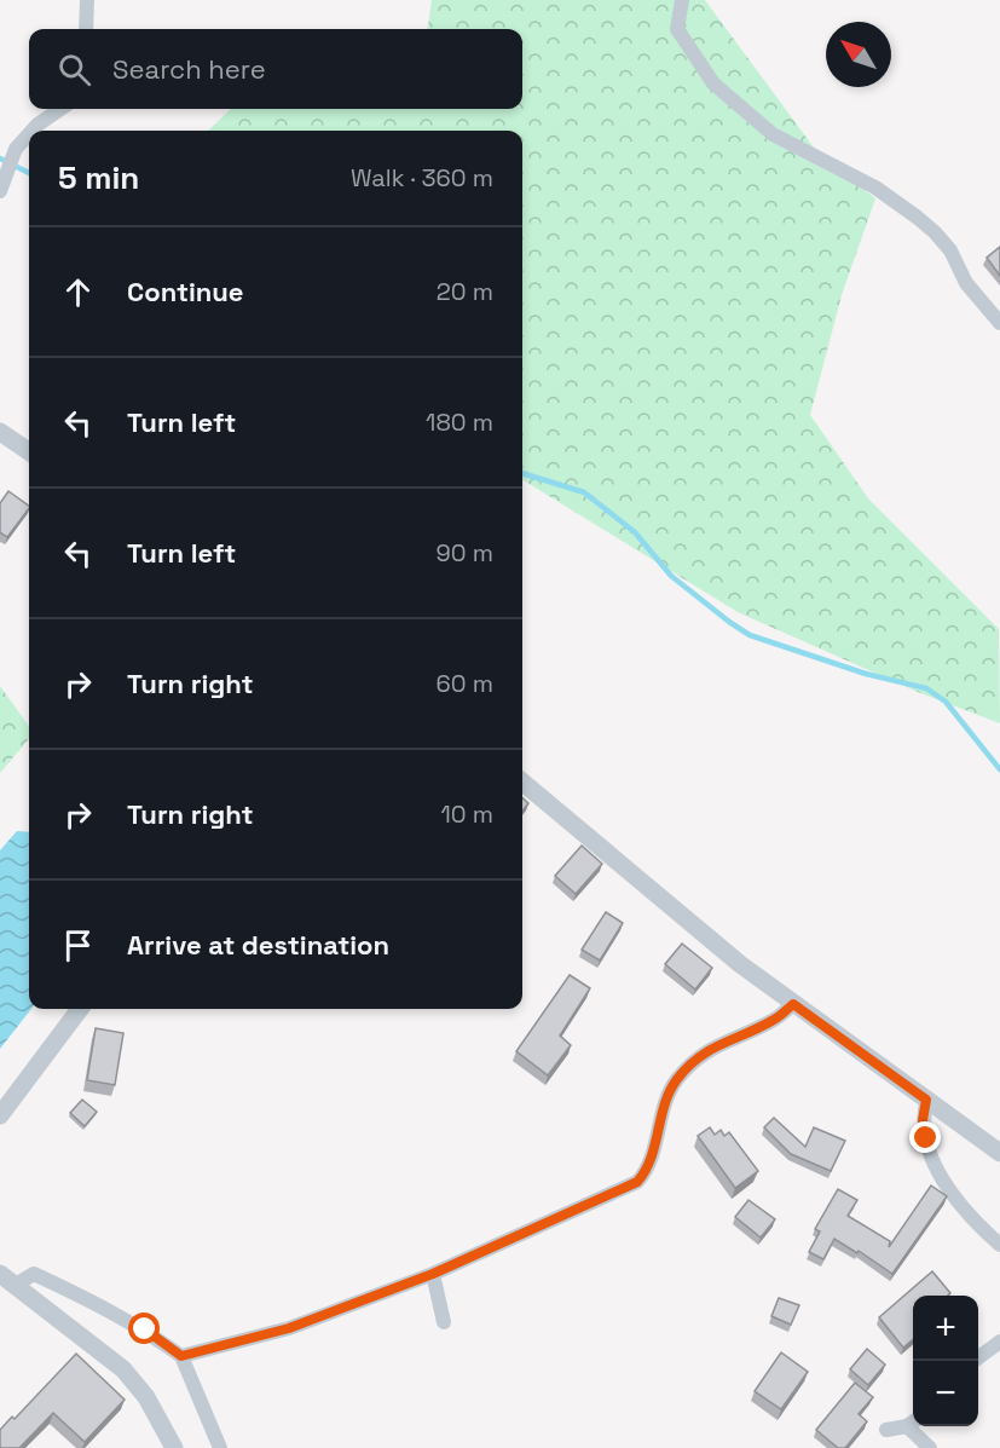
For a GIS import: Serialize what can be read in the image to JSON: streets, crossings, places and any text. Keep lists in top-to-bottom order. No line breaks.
{"north":"top left","page":{"search":"Search here","heading":["5 min","Walk · 360 m"],"list":[["Continue","20 m"],["Turn left","180 m"],["Turn left","90 m"],["Turn right","60 m"],["Turn right","10 m"],"Arrive at destination"],"map_buttons":["+","−"]}}
